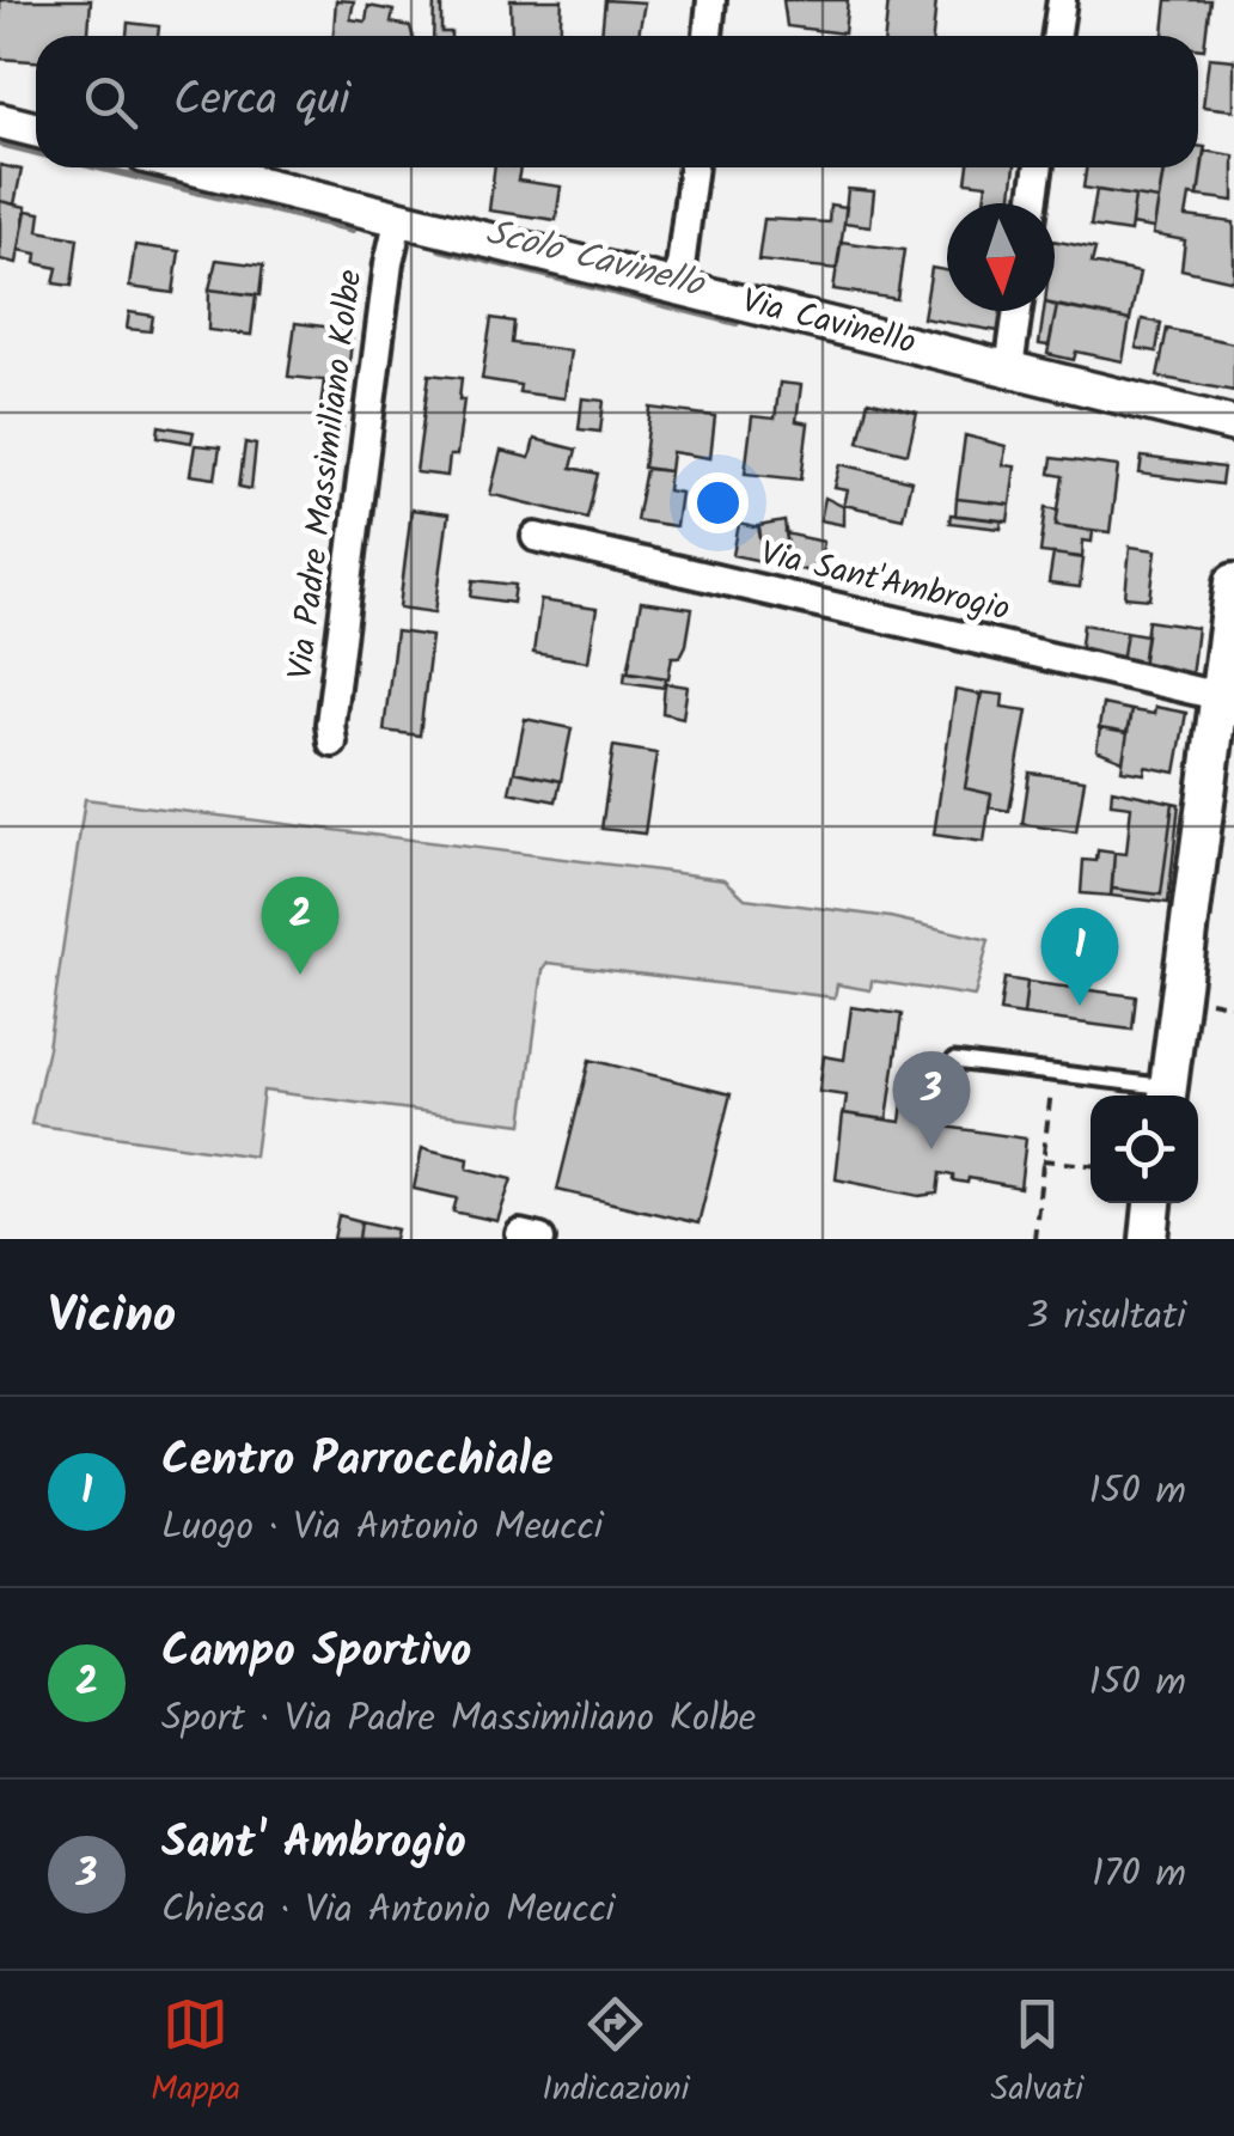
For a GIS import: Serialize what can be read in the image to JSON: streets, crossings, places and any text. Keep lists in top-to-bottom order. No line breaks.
{"streets":{"street":["Via Cavinello","Via Padre Massimiliano Kolbe","Via Sant'Ambrogio"]},"crossings":[["Via Cavinello","Via Padre Massimiliano Kolbe"]],"water":["Scolo Cavinello"],"north":"bottom","page":{"search":"Cerca qui","pins":["2","1","3"],"heading":["Vicino","3 risultati"],"list":[{"mark":"1","name":"Centro Parrocchiale","note":"Luogo · Via Antonio Meucci","value":"150 m"},{"mark":"2","name":"Campo Sportivo","note":"Sport · Via Padre Massimiliano Kolbe","value":"150 m"},{"mark":"3","name":"Sant' Ambrogio","note":"Chiesa · Via Antonio Meucci","value":"170 m"}],"nav":["Mappa","Indicazioni","Salvati"]}}
